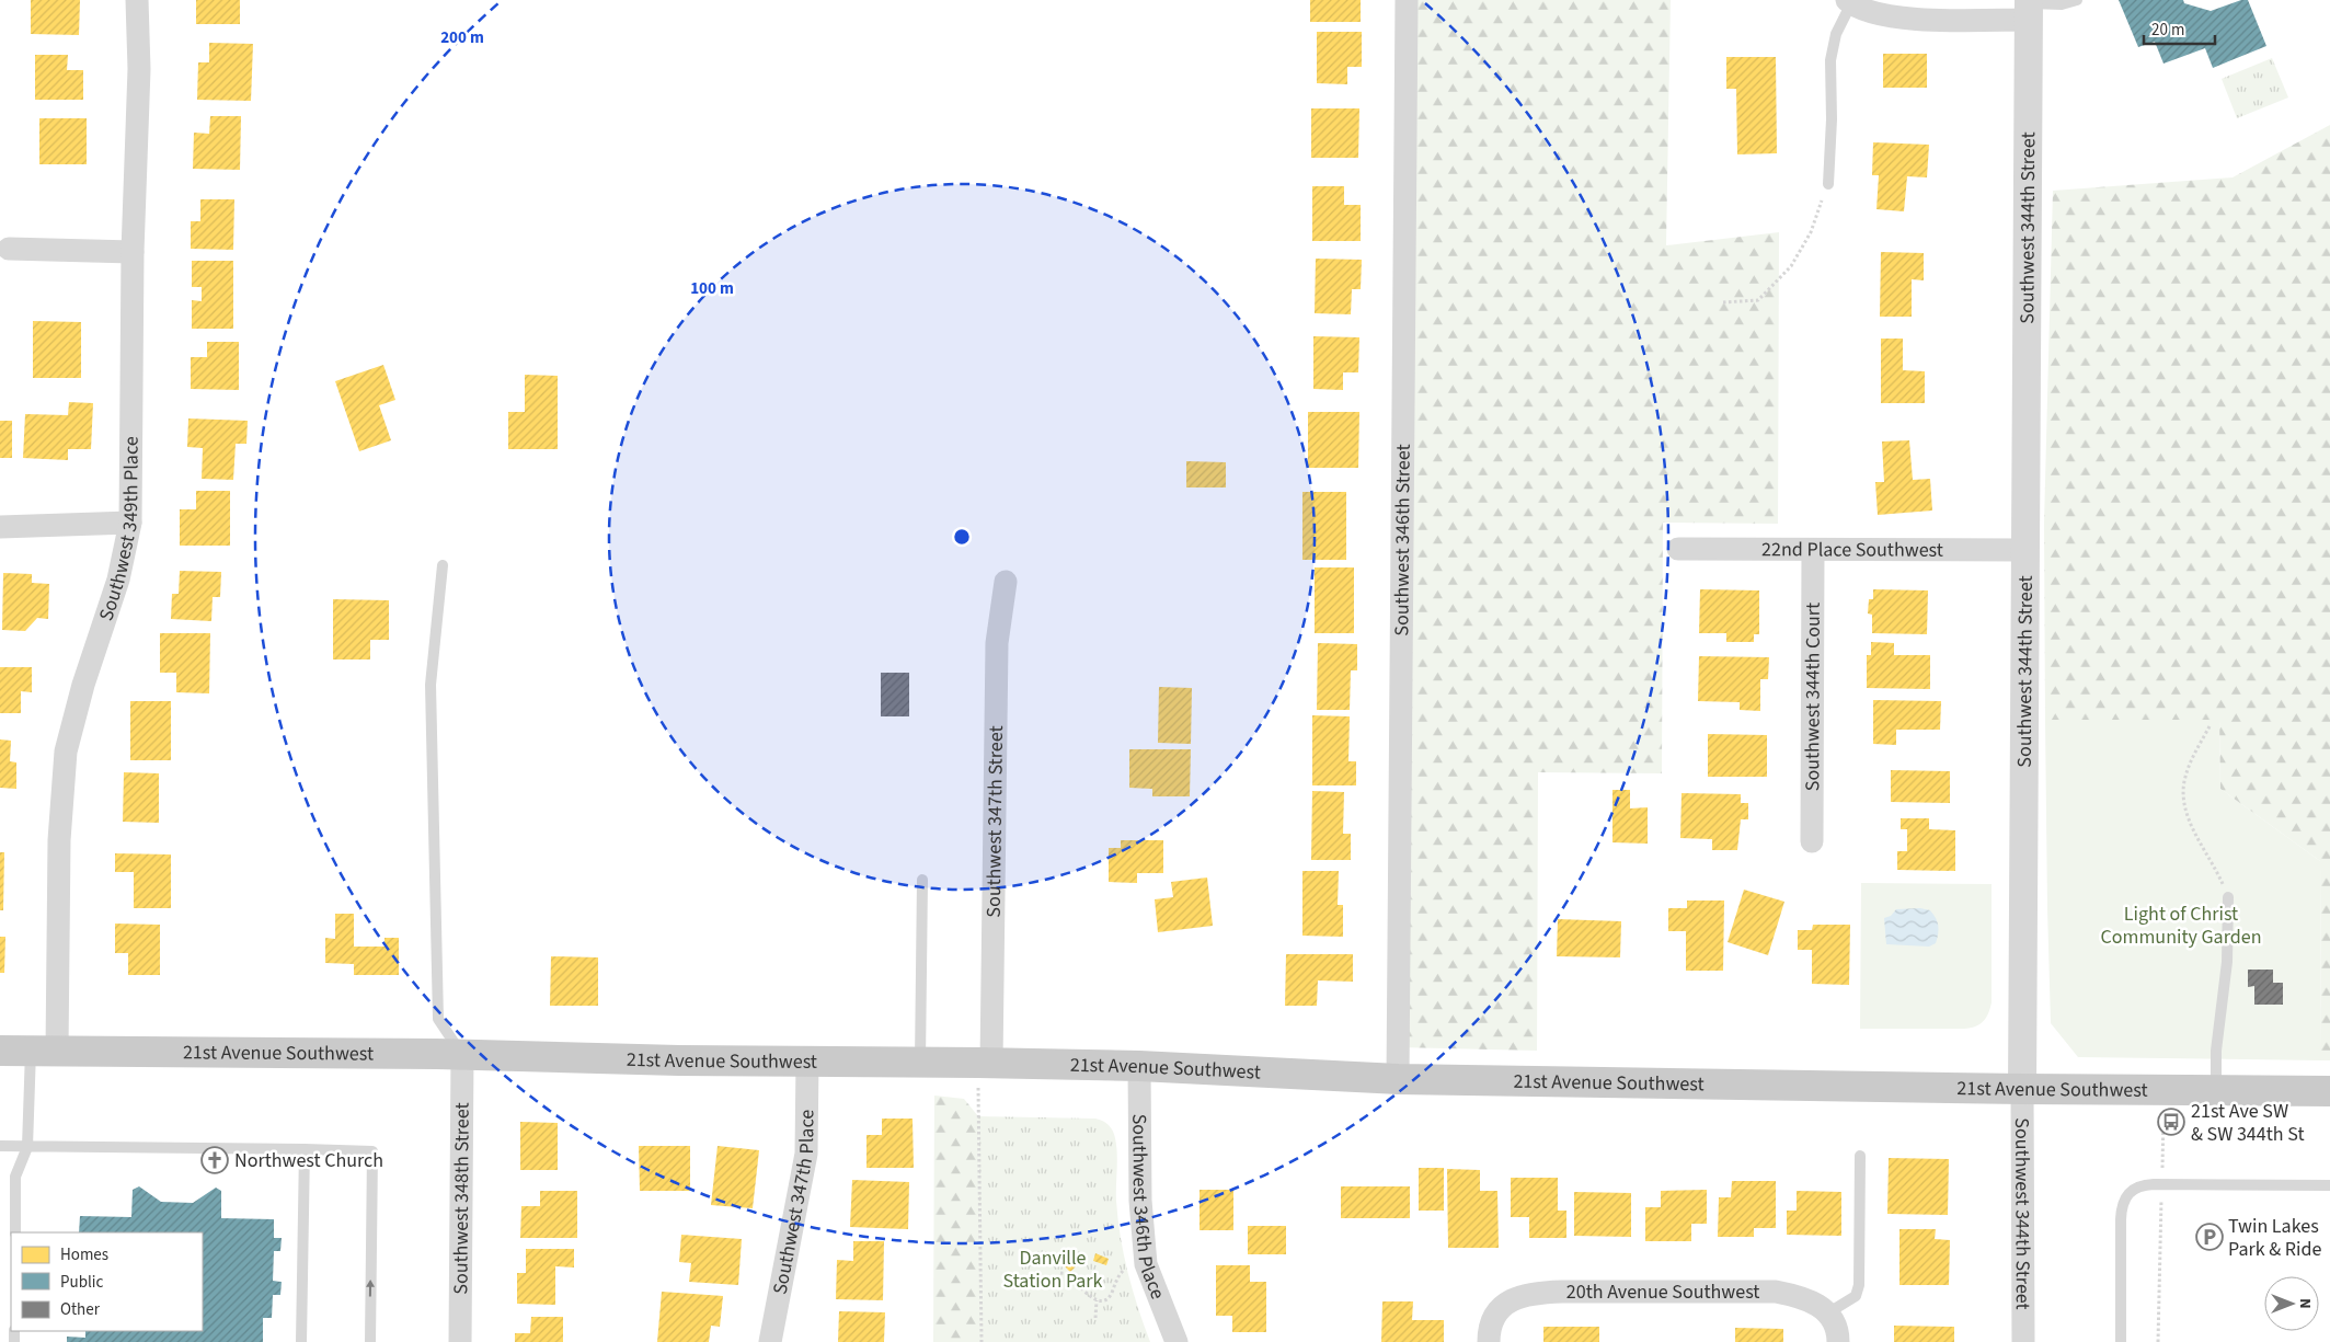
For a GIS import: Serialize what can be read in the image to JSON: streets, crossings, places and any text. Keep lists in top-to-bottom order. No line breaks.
{"streets":{"main road":["21st Avenue Southwest"],"street":["Southwest 344th Street","Southwest 349th Place","Southwest 346th Street","22nd Place Southwest","Southwest 344th Court","Southwest 347th Street","Southwest 348th Street","Southwest 347th Place","Southwest 346th Place","20th Avenue Southwest"]},"crossings":[["Southwest 344th Street","22nd Place Southwest"],["Southwest 344th Street","21st Avenue Southwest"],["Southwest 349th Place","21st Avenue Southwest"],["Southwest 346th Street","21st Avenue Southwest"],["22nd Place Southwest","Southwest 344th Court"],["Southwest 347th Street","21st Avenue Southwest"],["21st Avenue Southwest","Southwest 348th Street"],["21st Avenue Southwest","Southwest 347th Place"],["21st Avenue Southwest","Southwest 346th Place"]],"parks":["Light of Christ Community Garden","Danville Station Park"],"places":{"bus stop":["21st Ave SW & SW 344th St"],"church":["Northwest Church"],"parking":["Twin Lakes Park & Ride"]},"legend":["Homes","Public","Other"],"scale_bar":"20 m","north":"right","rings":["200 m","100 m"]}
